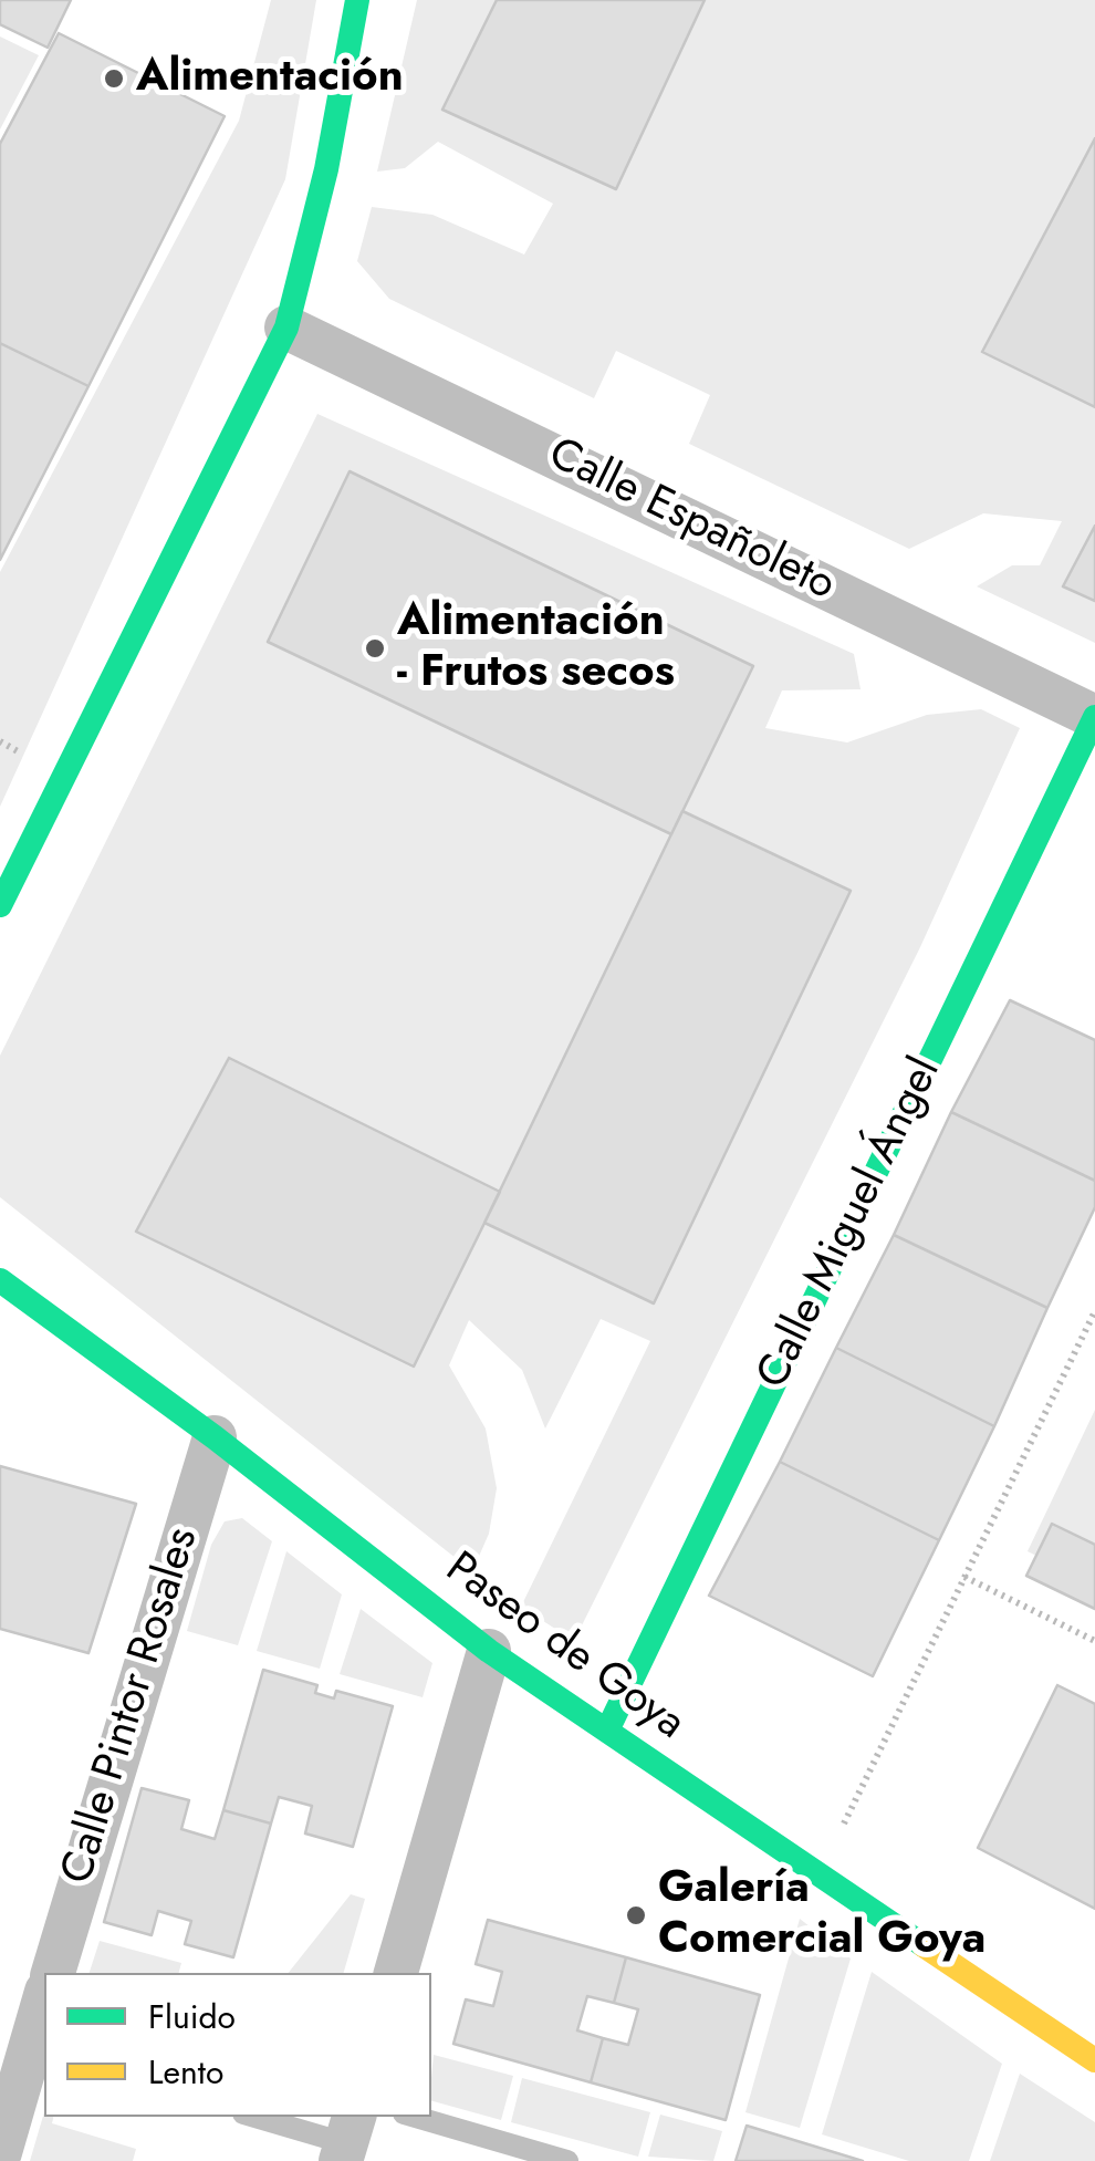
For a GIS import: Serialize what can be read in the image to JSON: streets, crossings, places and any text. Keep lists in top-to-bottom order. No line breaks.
{"streets":{"street":["Calle Españoleto","Calle Miguel Ángel","Paseo de Goya","Calle Pintor Rosales"]},"crossings":[["Calle Españoleto","Calle Miguel Ángel"],["Calle Miguel Ángel","Paseo de Goya"],["Paseo de Goya","Calle Pintor Rosales"]],"places":["Alimentación","Alimentación - Frutos secos","Galería Comercial Goya"],"legend":["Fluido","Lento"]}
